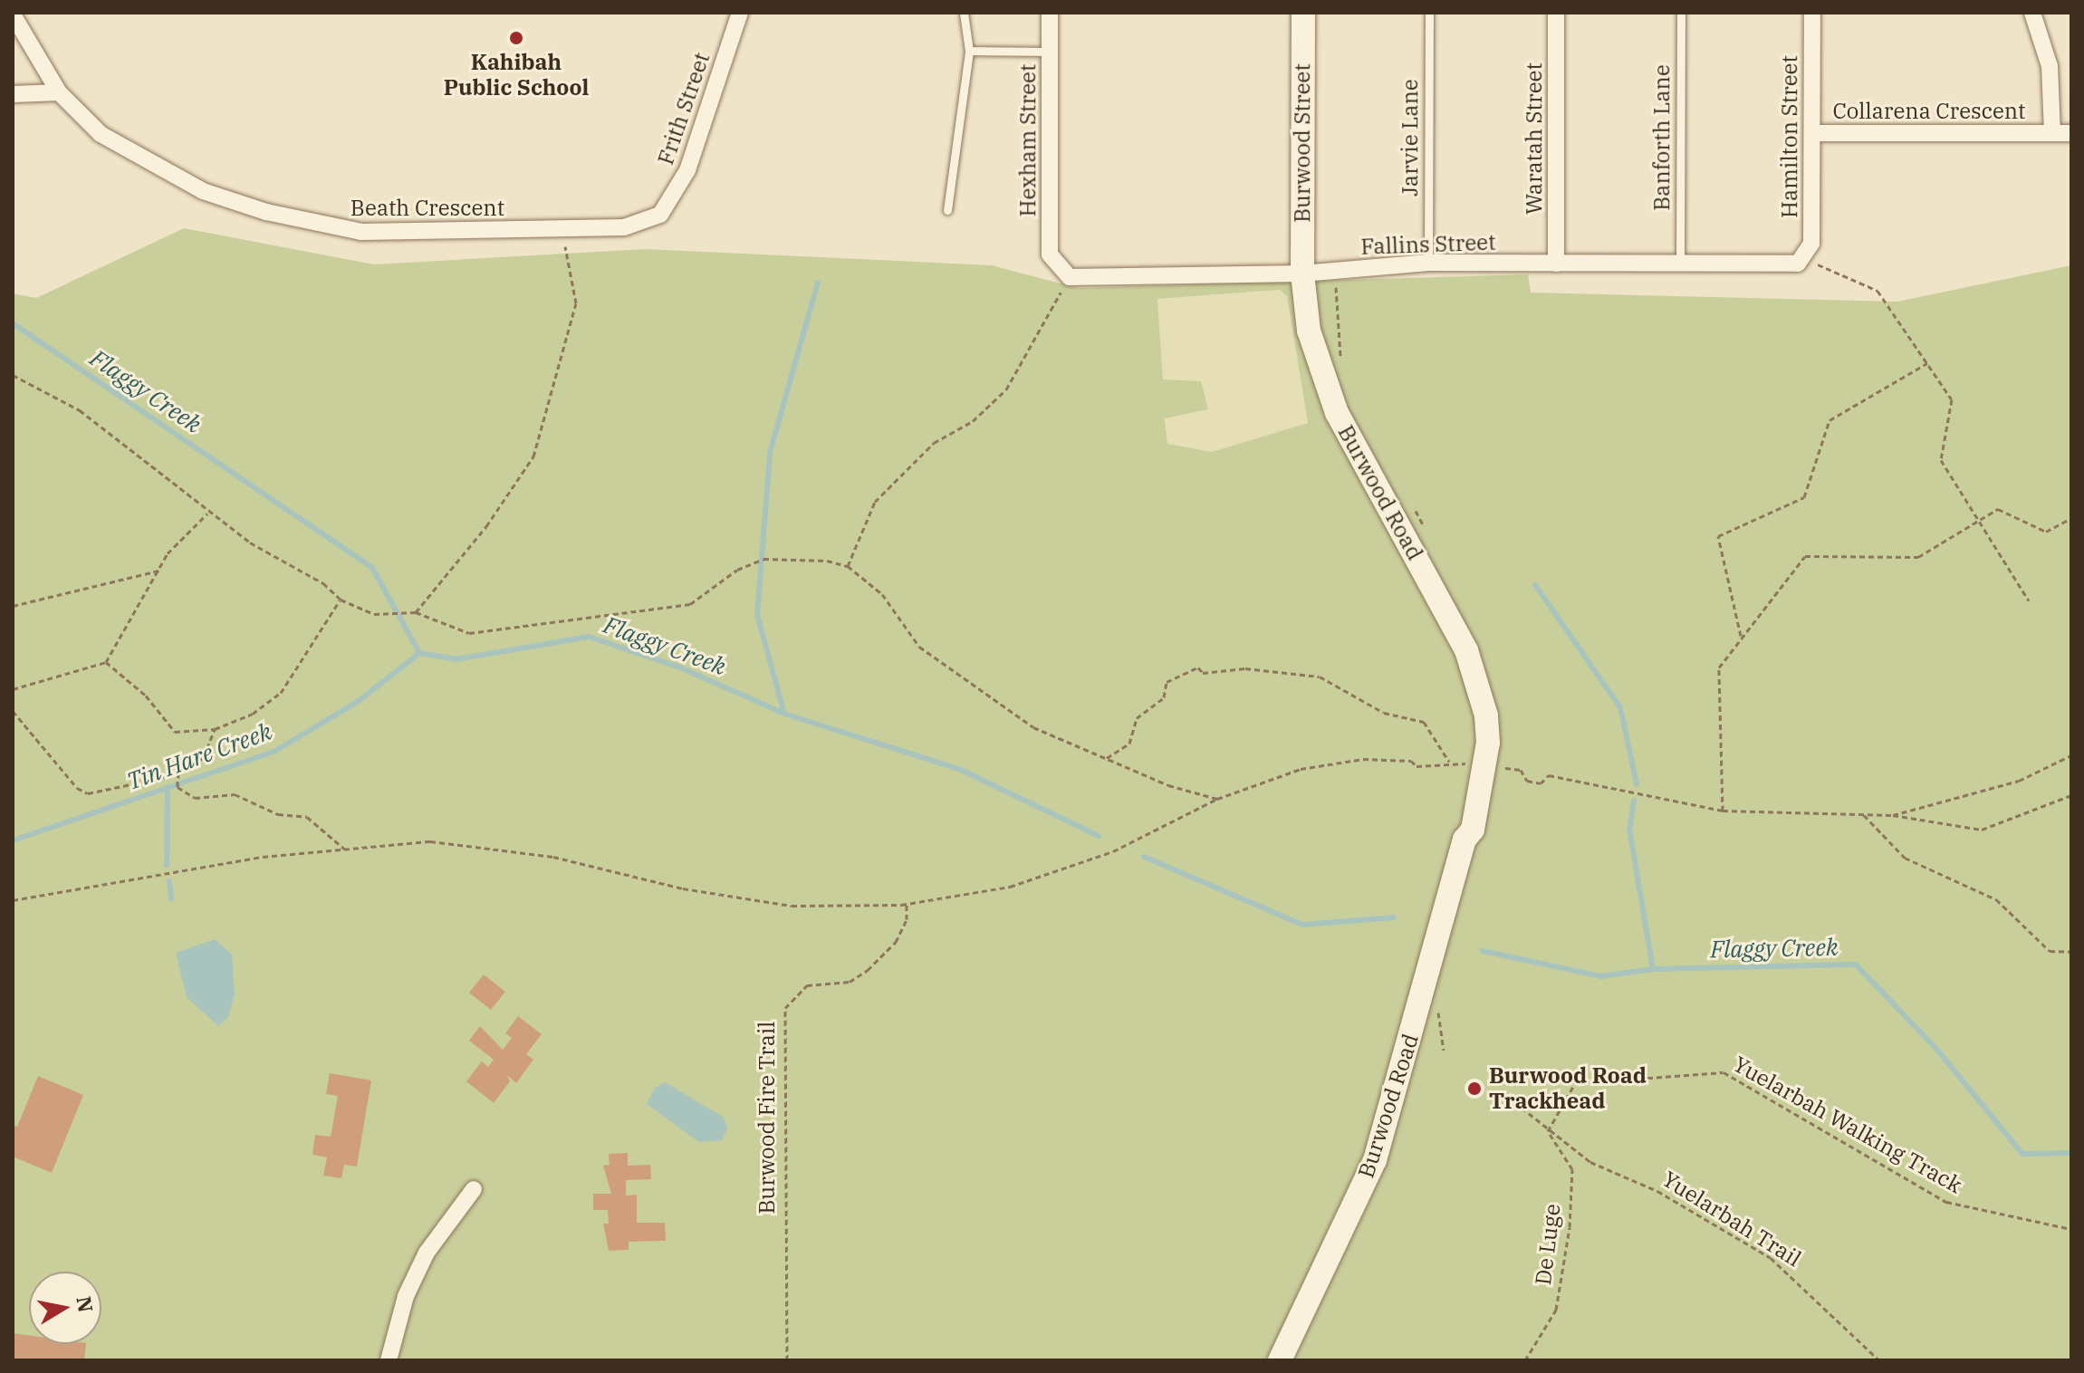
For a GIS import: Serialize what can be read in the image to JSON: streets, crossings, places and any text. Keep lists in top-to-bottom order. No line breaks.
{"streets":{"main road":["Burwood Street","Burwood Road"],"street":["Frith Street","Collarena Crescent","Hamilton Street","Waratah Street","Hexham Street","Beath Crescent","Fallins Street"],"lane":["Jarvie Lane","Banforth Lane"],"path":["Burwood Fire Trail","Yuelarbah Walking Track","Yuelarbah Trail","De Luge"]},"crossings":[["Frith Street","Beath Crescent"],["Collarena Crescent","Hamilton Street"],["Hamilton Street","Fallins Street"],["Jarvie Lane","Fallins Street"],["Banforth Lane","Fallins Street"],["Waratah Street","Fallins Street"],["Hexham Street","Fallins Street"],["Burwood Street","Fallins Street"],["Burwood Street","Burwood Road"],["Fallins Street","Burwood Road"],["Yuelarbah Walking Track","Yuelarbah Trail"],["Yuelarbah Walking Track","De Luge"],["Yuelarbah Trail","De Luge"]],"water":["Flaggy Creek","Tin Hare Creek"],"places":["Kahibah Public School","Burwood Road Trackhead"],"north":"right"}
